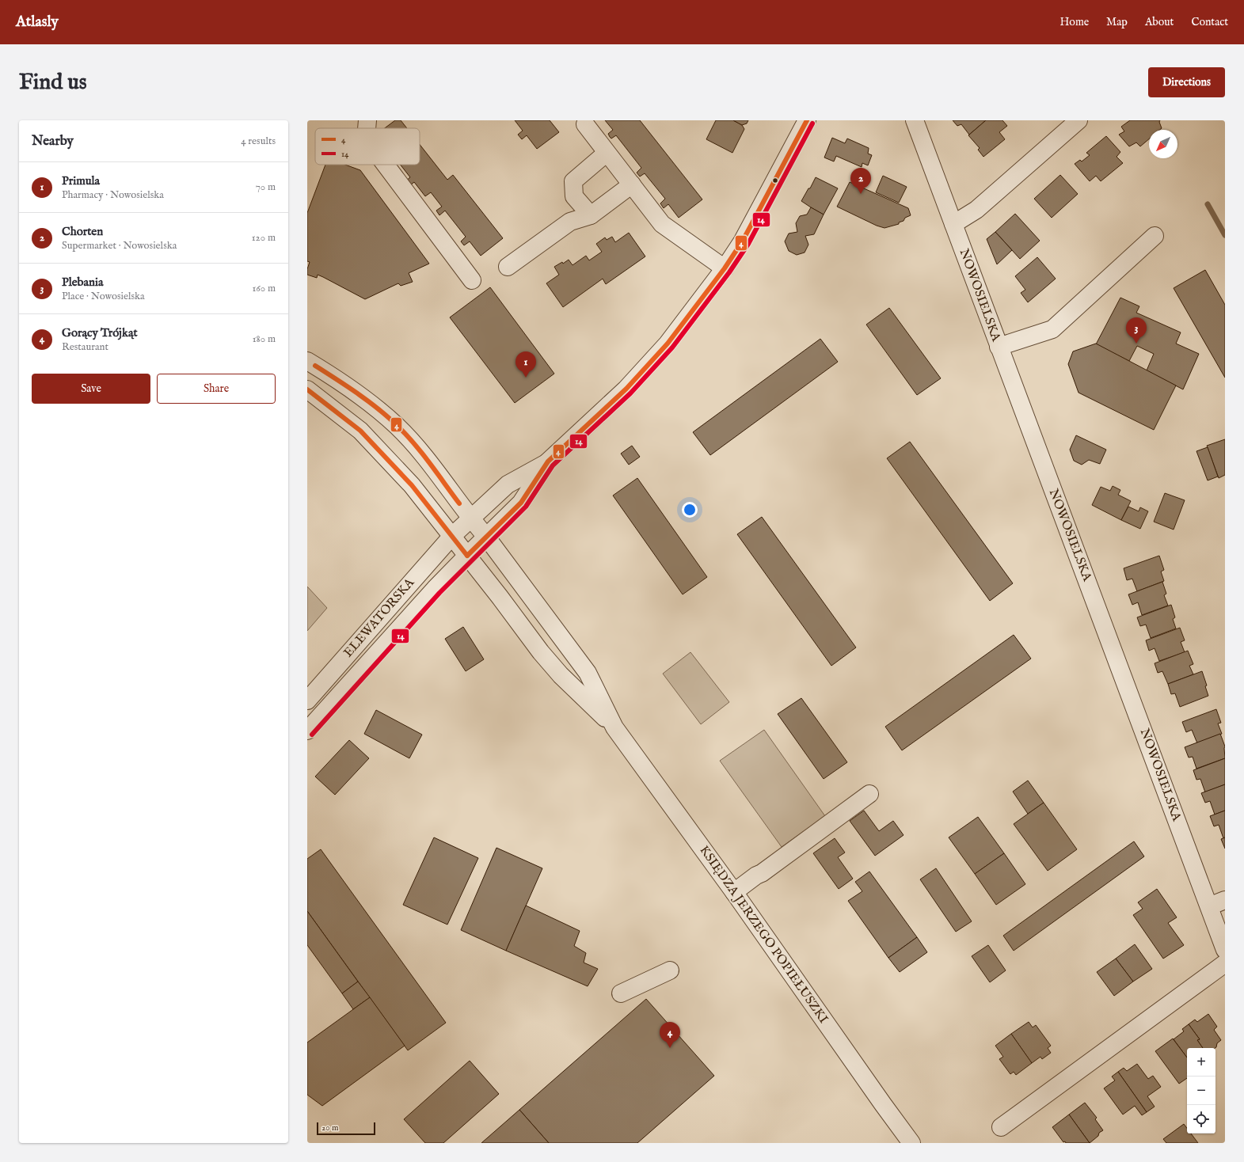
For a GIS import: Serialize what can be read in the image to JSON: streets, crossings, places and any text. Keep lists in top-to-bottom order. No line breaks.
{"streets":{"street":["NOWOSIELSKA","ELEWATORSKA","KSIĘDZA JERZEGO POPIEŁUSZKI"]},"crossings":[["ELEWATORSKA","KSIĘDZA JERZEGO POPIEŁUSZKI"]],"lines":["transit line 4","transit line 14"],"legend":["4","14"],"scale_bar":"20 m","north":"bottom left","page":{"header":"Atlasly","nav":["Home","Map","About","Contact"],"buttons":["Directions",["Save","Share"]],"title":"Find us","heading":["Nearby","4 results"],"list":[{"mark":"1","name":"Primula","note":"Pharmacy · Nowosielska","value":"70 m"},{"mark":"2","name":"Chorten","note":"Supermarket · Nowosielska","value":"120 m"},{"mark":"3","name":"Plebania","note":"Place · Nowosielska","value":"160 m"},{"mark":"4","name":"Gorący Trójkąt","note":"Restaurant","value":"180 m"}],"pins":["2","3","1","4"],"map_buttons":["+","−"],"scale":"20 m"}}
